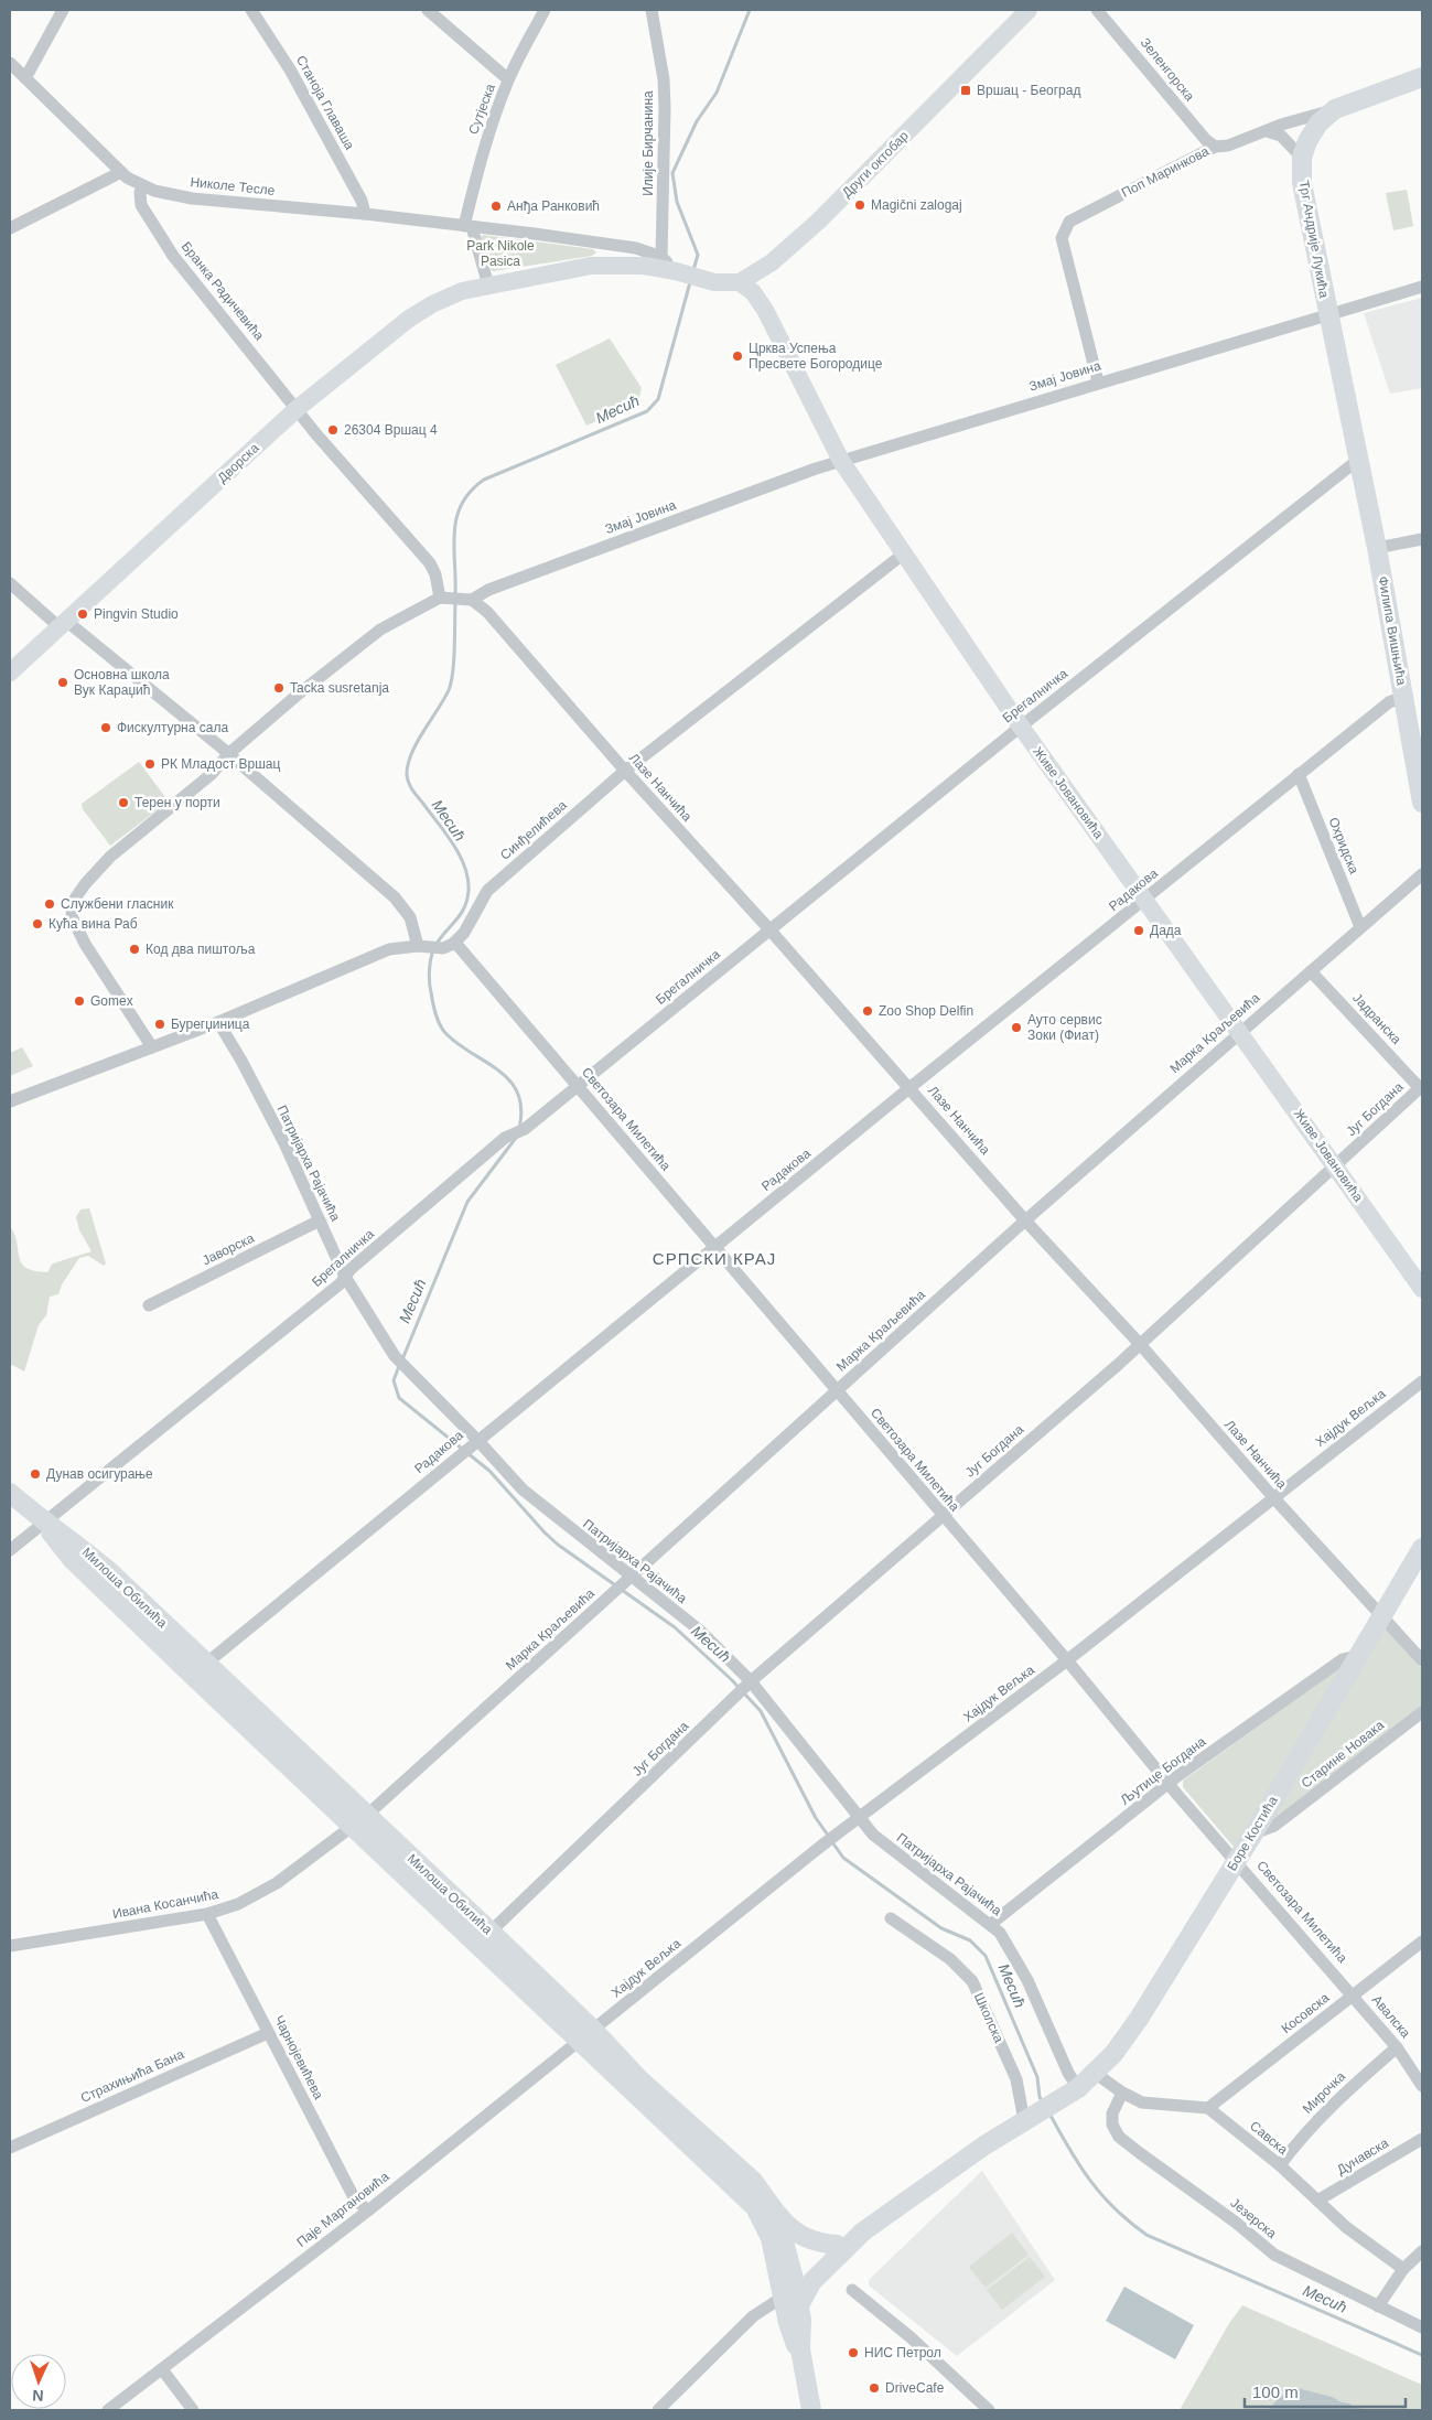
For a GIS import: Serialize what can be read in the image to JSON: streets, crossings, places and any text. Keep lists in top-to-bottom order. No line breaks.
{"streets":{"main road":["Други октобар","Поп Маринкова","Трг Андрије Лукића","Дворска","Филипа Вишњића","Живе Јовановића","Милоша Обилића","Боре Костића"],"street":["Зеленгорска","Станоја Главаша","Сутјеска","Илије Бирчанина","Николе Тесле","Бранка Радичевића","Змај Јовина","Брегалничка","Лазе Нанчића","Синђелићева","Охридска","Радакова","Јадранска","Марка Краљевића","Југ Богдана","Светозара Милетића","Патријарха Рајачића","Јаворска","Хајдук Вељка","Старине Новака","Љутице Богдана","Ивана Косанчића","Косовска","Авалска","Школска","Чарнојевићева","Страхињића Бана","Мирочка","Савска","Дунавска","Паје Маргановића","Језерска"]},"crossings":[["Зеленгорска","Поп Маринкова"],["Станоја Главаша","Николе Тесле"],["Сутјеска","Николе Тесле"],["Илије Бирчанина","Николе Тесле"],["Други октобар","Дворска"],["Други октобар","Живе Јовановића"],["Поп Маринкова","Трг Андрије Лукића"],["Поп Маринкова","Змај Јовина"],["Николе Тесле","Бранка Радичевића"],["Трг Андрије Лукића","Змај Јовина"],["Трг Андрије Лукића","Филипа Вишњића"],["Трг Андрије Лукића","Брегалничка"],["Бранка Радичевића","Дворска"],["Змај Јовина","Лазе Нанчића"],["Змај Јовина","Живе Јовановића"],["Дворска","Живе Јовановића"],["Филипа Вишњића","Брегалничка"],["Филипа Вишњића","Радакова"],["Брегалничка","Лазе Нанчића"],["Брегалничка","Живе Јовановића"],["Брегалничка","Светозара Милетића"],["Брегалничка","Патријарха Рајачића"],["Брегалничка","Милоша Обилића"],["Лазе Нанчића","Синђелићева"],["Лазе Нанчића","Радакова"],["Лазе Нанчића","Марка Краљевића"],["Лазе Нанчића","Југ Богдана"],["Лазе Нанчића","Хајдук Вељка"],["Лазе Нанчића","Боре Костића"],["Живе Јовановића","Синђелићева"],["Живе Јовановића","Радакова"],["Живе Јовановића","Марка Краљевића"],["Живе Јовановића","Југ Богдана"],["Синђелићева","Светозара Милетића"],["Охридска","Радакова"],["Охридска","Марка Краљевића"],["Радакова","Светозара Милетића"],["Радакова","Патријарха Рајачића"],["Радакова","Милоша Обилића"],["Јадранска","Марка Краљевића"],["Јадранска","Југ Богдана"],["Марка Краљевића","Светозара Милетића"],["Марка Краљевића","Патријарха Рајачића"],["Марка Краљевића","Милоша Обилића"],["Марка Краљевића","Ивана Косанчића"],["Југ Богдана","Светозара Милетића"],["Југ Богдана","Патријарха Рајачића"],["Југ Богдана","Милоша Обилића"],["Светозара Милетића","Хајдук Вељка"],["Светозара Милетића","Љутице Богдана"],["Светозара Милетића","Боре Костића"],["Светозара Милетића","Косовска"],["Светозара Милетића","Авалска"],["Патријарха Рајачића","Јаворска"],["Патријарха Рајачића","Хајдук Вељка"],["Патријарха Рајачића","Љутице Богдана"],["Патријарха Рајачића","Боре Костића"],["Хајдук Вељка","Милоша Обилића"],["Хајдук Вељка","Паје Маргановића"],["Милоша Обилића","Ивана Косанчића"],["Милоша Обилића","Паје Маргановића"],["Старине Новака","Боре Костића"],["Љутице Богдана","Боре Костића"],["Боре Костића","Школска"],["Ивана Косанчића","Чарнојевићева"],["Косовска","Авалска"],["Косовска","Савска"],["Авалска","Мирочка"],["Чарнојевићева","Страхињића Бана"],["Чарнојевићева","Паје Маргановића"],["Мирочка","Савска"],["Савска","Дунавска"]],"districts":["СРПСКИ КРАЈ"],"water":["Месић"],"parks":["Park Nikole Pasica"],"places":{"transit":["Вршац - Београд"],"other":["Magični zalogaj","Анђа Ранковић","Црква Успења Пресвете Богородице","26304 Вршац 4","Pingvin Studio","Основна школа Вук Караџић","Tacka susretanja","Фискултурна сала","РК Младост Вршац","Терен у порти","Службени гласник","Кућа вина Раб","Дада","Код два пиштоља","Gomex","Zoo Shop Delfin","Бурегџиница","Ауто сервис Зоки (Фиат)","Дунав осигурање","НИС Петрол","DriveCafe"]},"scale_bar":"100 m","north":"bottom"}
